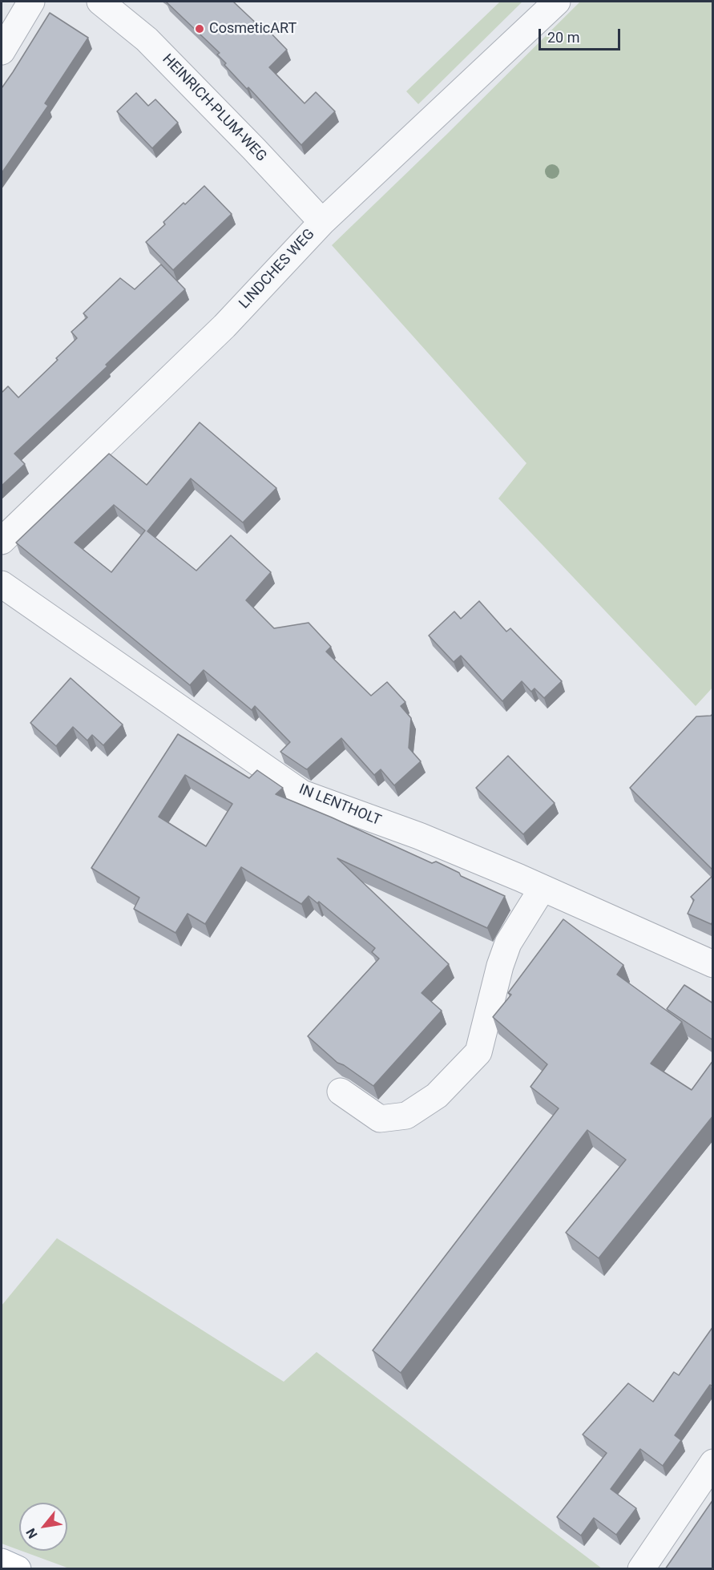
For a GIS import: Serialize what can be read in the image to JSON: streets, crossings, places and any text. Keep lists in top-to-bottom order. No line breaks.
{"streets":{"street":["HEINRICH-PLUM-WEG","LINDCHES WEG","IN LENTHOLT"]},"crossings":[["HEINRICH-PLUM-WEG","LINDCHES WEG"]],"places":["CosmeticART"],"scale_bar":"20 m","north":"bottom left"}
